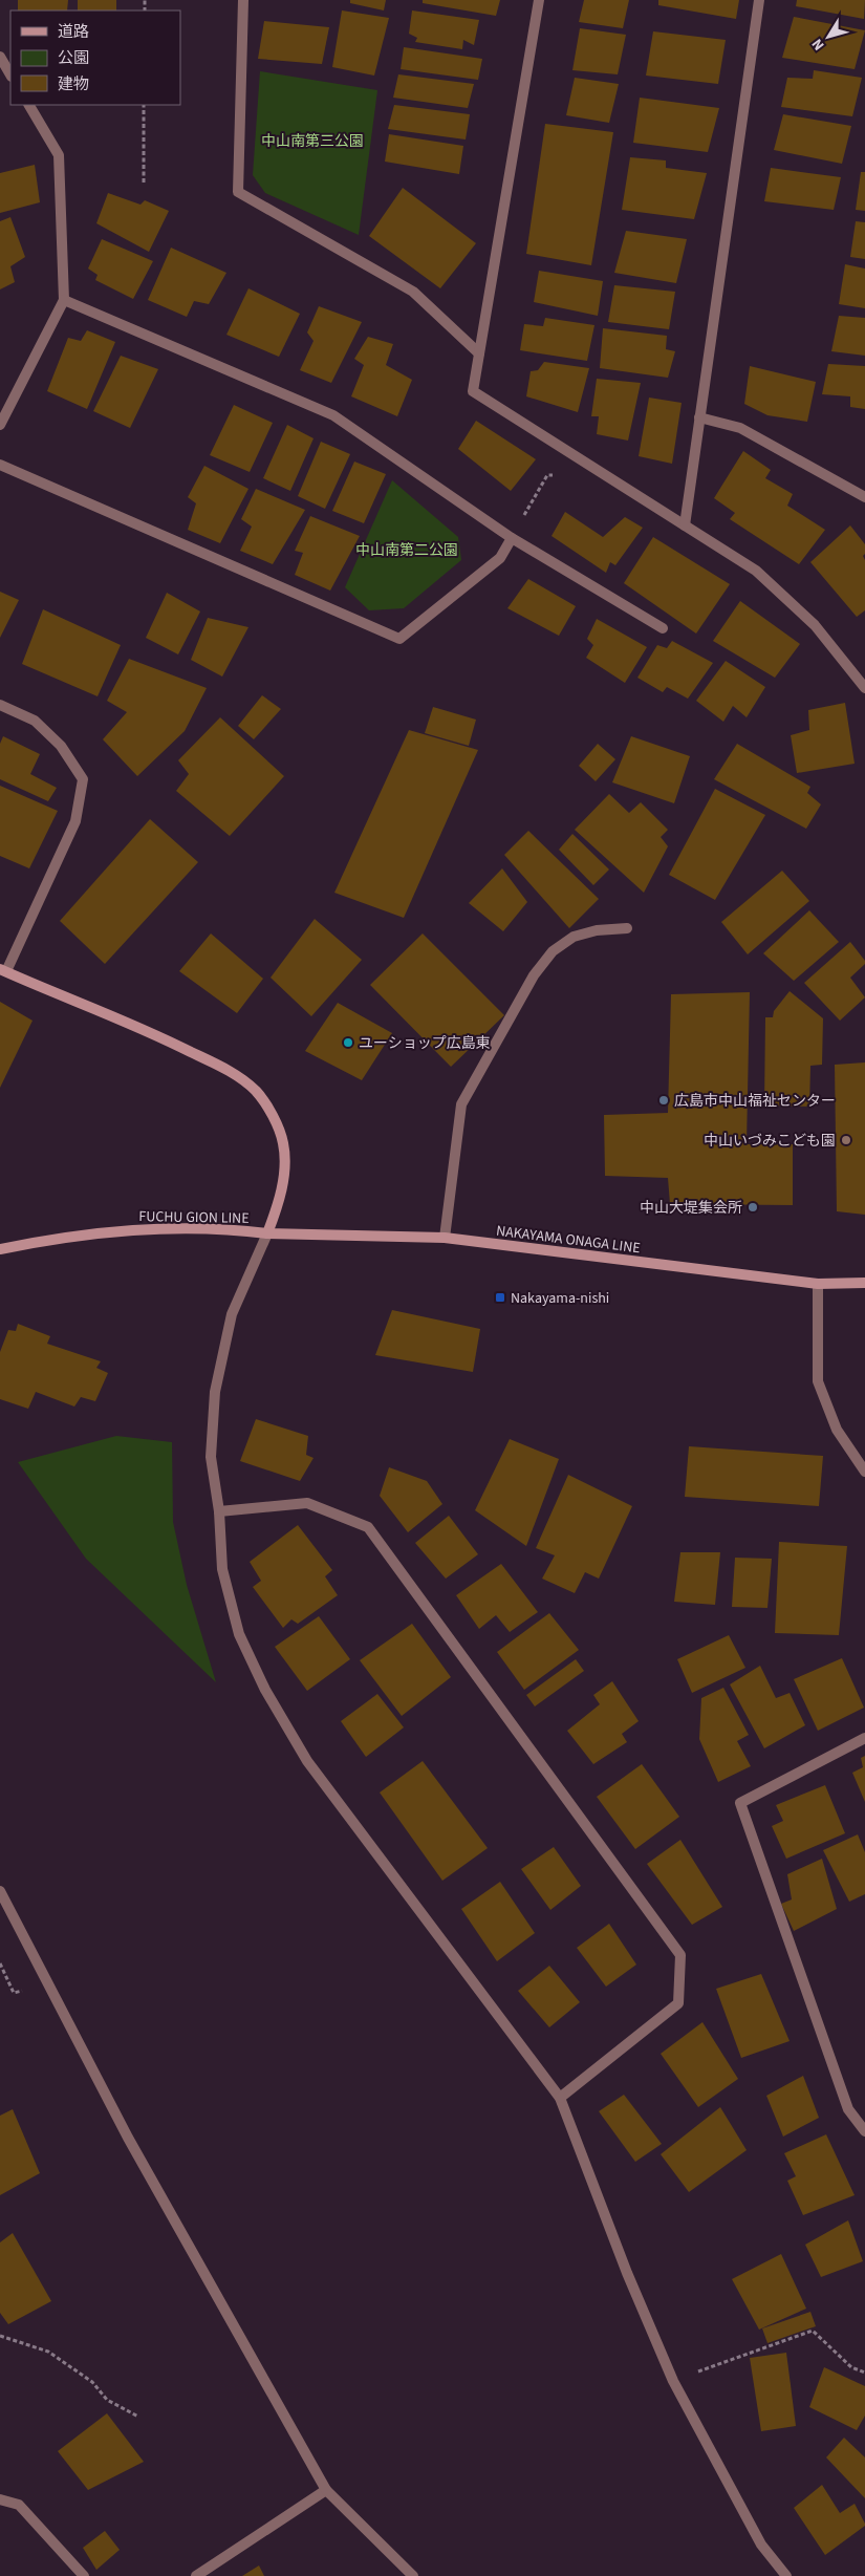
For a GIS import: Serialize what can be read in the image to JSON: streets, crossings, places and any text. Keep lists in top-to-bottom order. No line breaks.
{"streets":{"main road":["FUCHU GION LINE","NAKAYAMA ONAGA LINE"]},"crossings":[["FUCHU GION LINE","NAKAYAMA ONAGA LINE"]],"parks":["中山南第三公園","中山南第二公園"],"places":{"other":["ユーショップ広島東","広島市中山福祉センター","中山いづみこども園","中山大堤集会所"],"transit":["Nakayama-nishi"]},"legend":["道路","公園","建物"],"north":"bottom left"}
